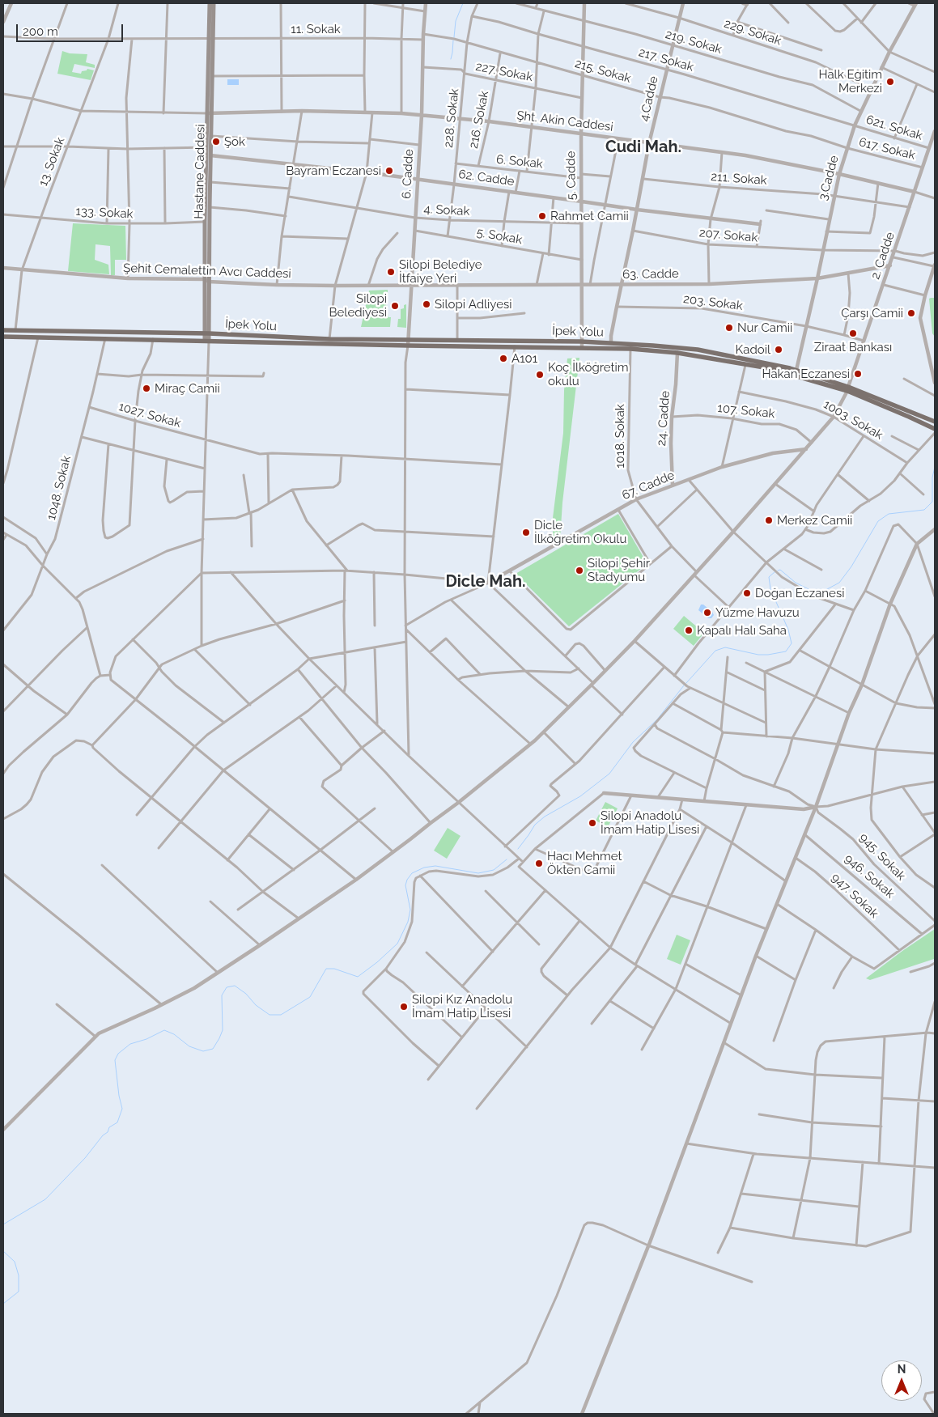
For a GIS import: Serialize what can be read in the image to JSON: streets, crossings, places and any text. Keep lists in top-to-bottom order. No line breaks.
{"streets":{"highway":["İpek Yolu"],"main road":["Hastane Caddesi"],"street":["11. Sokak","229. Sokak","219. Sokak","217. Sokak","215. Sokak","227. Sokak","4.Cadde","228. Sokak","216. Sokak","Şht. Akin Caddesi","621. Sokak","617. Sokak","13. Sokak","6. Sokak","6. Cadde","5. Cadde","62. Cadde","3.Cadde","211. Sokak","4. Sokak","133. Sokak","207. Sokak","5. Sokak","2. Cadde","Şehit Cemalettin Avcı Caddesi","63. Cadde","203. Sokak","107. Sokak","1027. Sokak","24. Cadde","1003. Sokak","1018. Sokak","67. Cadde","1048. Sokak","945. Sokak","946. Sokak","947. Sokak"]},"crossings":[["11. Sokak","13. Sokak"],["11. Sokak","Hastane Caddesi"],["11. Sokak","6. Cadde"],["229. Sokak","4.Cadde"],["229. Sokak","3.Cadde"],["219. Sokak","4.Cadde"],["219. Sokak","5. Cadde"],["219. Sokak","3.Cadde"],["217. Sokak","4.Cadde"],["217. Sokak","228. Sokak"],["217. Sokak","621. Sokak"],["217. Sokak","5. Cadde"],["217. Sokak","3.Cadde"],["215. Sokak","4.Cadde"],["215. Sokak","228. Sokak"],["215. Sokak","216. Sokak"],["215. Sokak","617. Sokak"],["215. Sokak","6. Cadde"],["215. Sokak","5. Cadde"],["215. Sokak","3.Cadde"],["227. Sokak","228. Sokak"],["227. Sokak","216. Sokak"],["227. Sokak","6. Cadde"],["227. Sokak","5. Cadde"],["4.Cadde","Şht. Akin Caddesi"],["4.Cadde","62. Cadde"],["4.Cadde","211. Sokak"],["4.Cadde","207. Sokak"],["4.Cadde","63. Cadde"],["4.Cadde","203. Sokak"],["4.Cadde","İpek Yolu"],["228. Sokak","Şht. Akin Caddesi"],["228. Sokak","6. Sokak"],["228. Sokak","62. Cadde"],["228. Sokak","4. Sokak"],["228. Sokak","5. Sokak"],["216. Sokak","Şht. Akin Caddesi"],["216. Sokak","6. Sokak"],["Şht. Akin Caddesi","Hastane Caddesi"],["Şht. Akin Caddesi","6. Cadde"],["Şht. Akin Caddesi","5. Cadde"],["Şht. Akin Caddesi","3.Cadde"],["Şht. Akin Caddesi","2. Cadde"],["621. Sokak","3.Cadde"],["621. Sokak","2. Cadde"],["617. Sokak","3.Cadde"],["617. Sokak","2. Cadde"],["13. Sokak","133. Sokak"],["13. Sokak","Şehit Cemalettin Avcı Caddesi"],["13. Sokak","İpek Yolu"],["6. Sokak","5. Cadde"],["Hastane Caddesi","62. Cadde"],["Hastane Caddesi","133. Sokak"],["Hastane Caddesi","Şehit Cemalettin Avcı Caddesi"],["Hastane Caddesi","İpek Yolu"],["6. Cadde","62. Cadde"],["6. Cadde","4. Sokak"],["6. Cadde","5. Sokak"],["6. Cadde","Şehit Cemalettin Avcı Caddesi"],["6. Cadde","63. Cadde"],["6. Cadde","İpek Yolu"],["5. Cadde","62. Cadde"],["5. Cadde","4. Sokak"],["5. Cadde","5. Sokak"],["5. Cadde","63. Cadde"],["5. Cadde","İpek Yolu"],["3.Cadde","211. Sokak"],["3.Cadde","207. Sokak"],["3.Cadde","63. Cadde"],["3.Cadde","203. Sokak"],["3.Cadde","İpek Yolu"],["211. Sokak","2. Cadde"],["207. Sokak","2. Cadde"],["2. Cadde","63. Cadde"],["2. Cadde","203. Sokak"],["2. Cadde","İpek Yolu"],["2. Cadde","107. Sokak"],["2. Cadde","1003. Sokak"],["2. Cadde","1018. Sokak"],["2. Cadde","67. Cadde"],["Şehit Cemalettin Avcı Caddesi","63. Cadde"],["107. Sokak","24. Cadde"],["1027. Sokak","1048. Sokak"],["24. Cadde","67. Cadde"],["1018. Sokak","67. Cadde"]],"districts":["Cudi Mah.","Dicle Mah."],"places":["Halk Eğitim Merkezi","Şok","Bayram Eczanesi","Rahmet Camii","Silopi Belediye İtfaiye Yeri","Silopi Adliyesi","Silopi Belediyesi","Çarşı Camii","Nur Camii","Ziraat Bankası","Kadoil","A101","Hakan Eczanesi","Koç İlköğretim okulu","Miraç Camii","Merkez Camii","Dicle İlköğretim Okulu","Silopi Şehir Stadyumu","Doğan Eczanesi","Yüzme Havuzu","Kapalı Halı Saha","Silopi Anadolu İmam Hatip Lisesi","Hacı Mehmet Ökten Camii","Silopi Kız Anadolu İmam Hatip Lisesi"],"scale_bar":"200 m","north":"top"}
